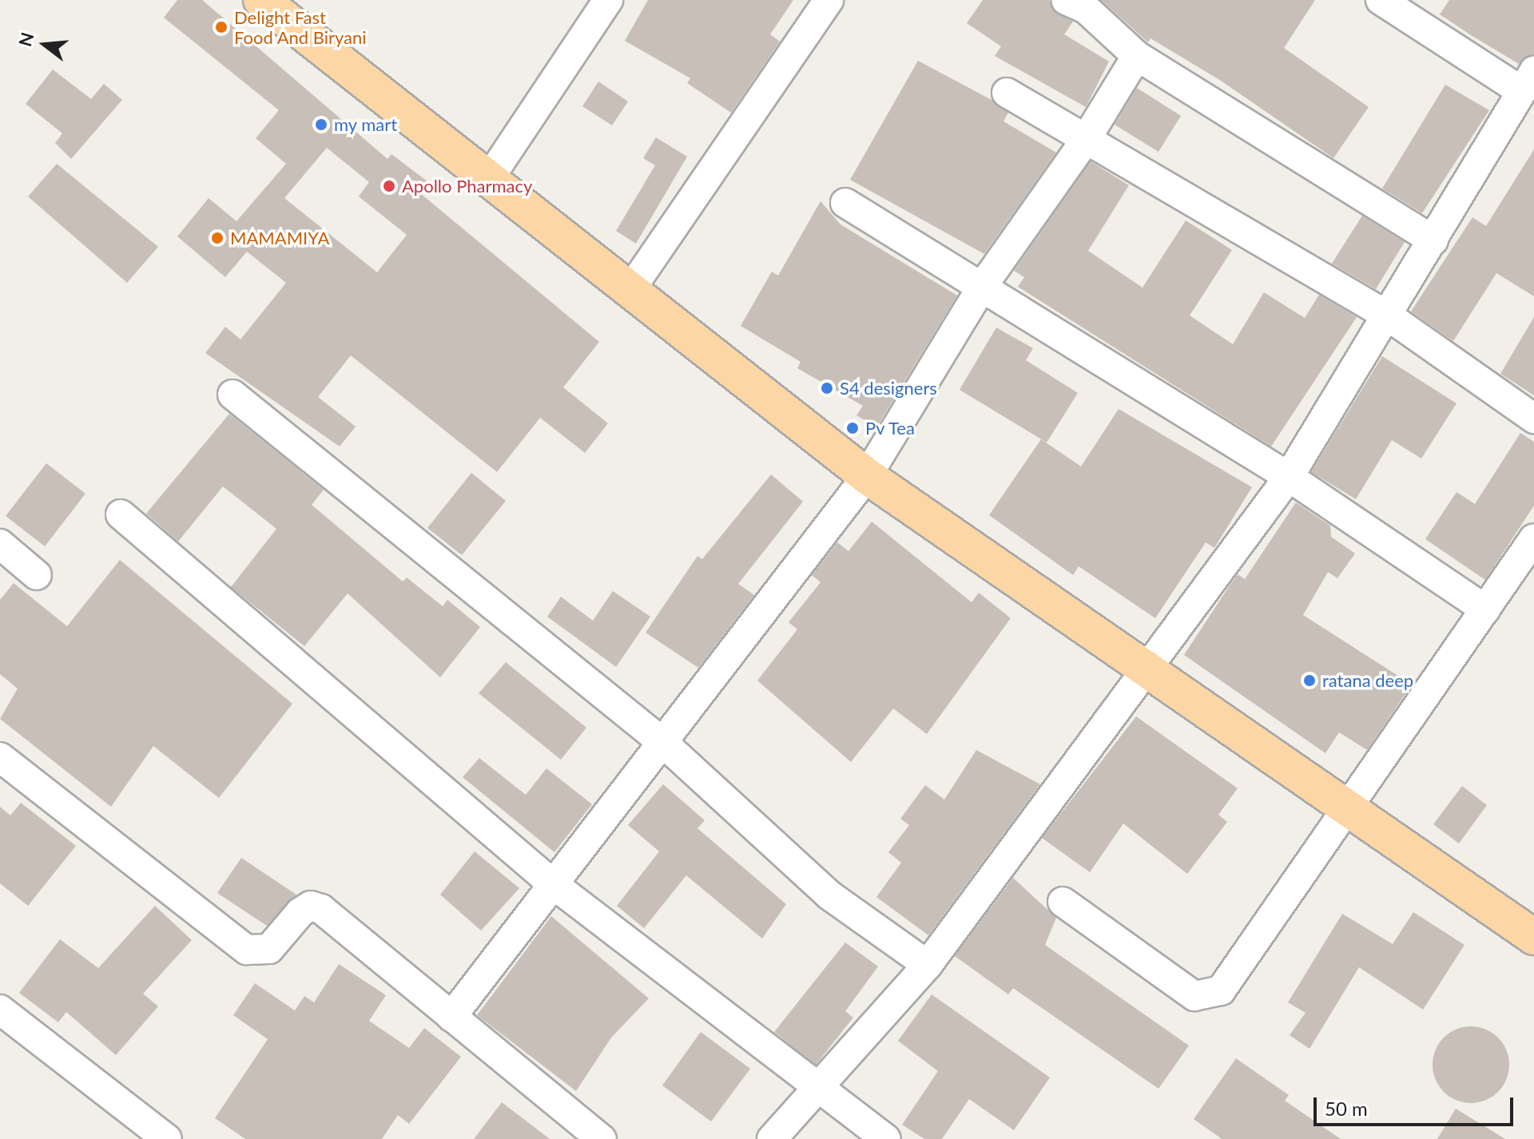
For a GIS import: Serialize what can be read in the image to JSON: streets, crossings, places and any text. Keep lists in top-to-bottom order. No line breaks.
{"places":["Delight Fast Food And Biryani","my mart","Apollo Pharmacy","MAMAMIYA","S4 designers","Pv Tea","ratana deep"],"scale_bar":"50 m","north":"left"}
